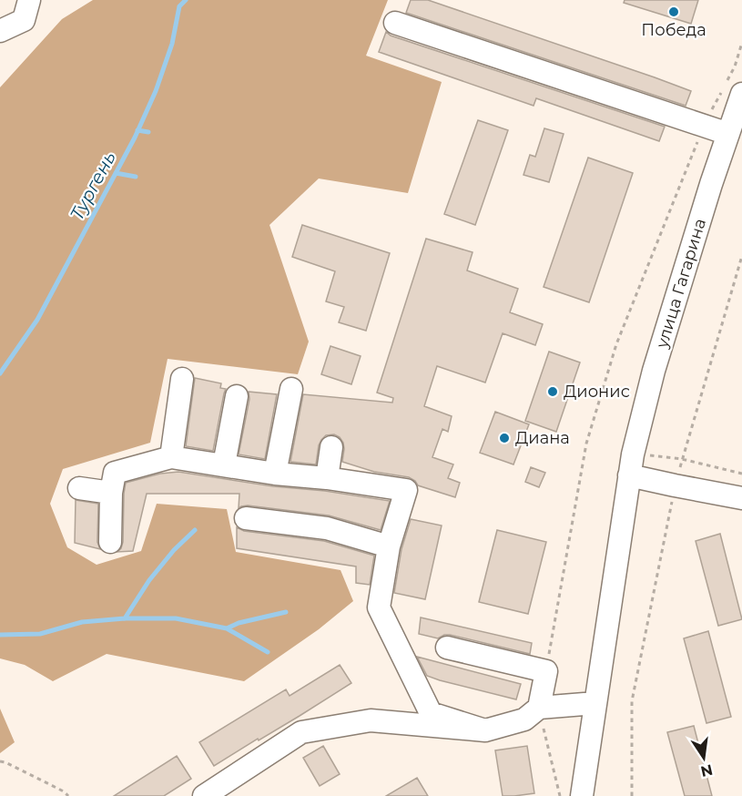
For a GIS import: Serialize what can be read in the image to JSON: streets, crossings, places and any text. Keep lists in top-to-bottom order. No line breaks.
{"streets":{"street":["улица Гагарина"]},"water":["Тургень"],"places":["Победа","Дионис","Диана"],"north":"bottom"}
